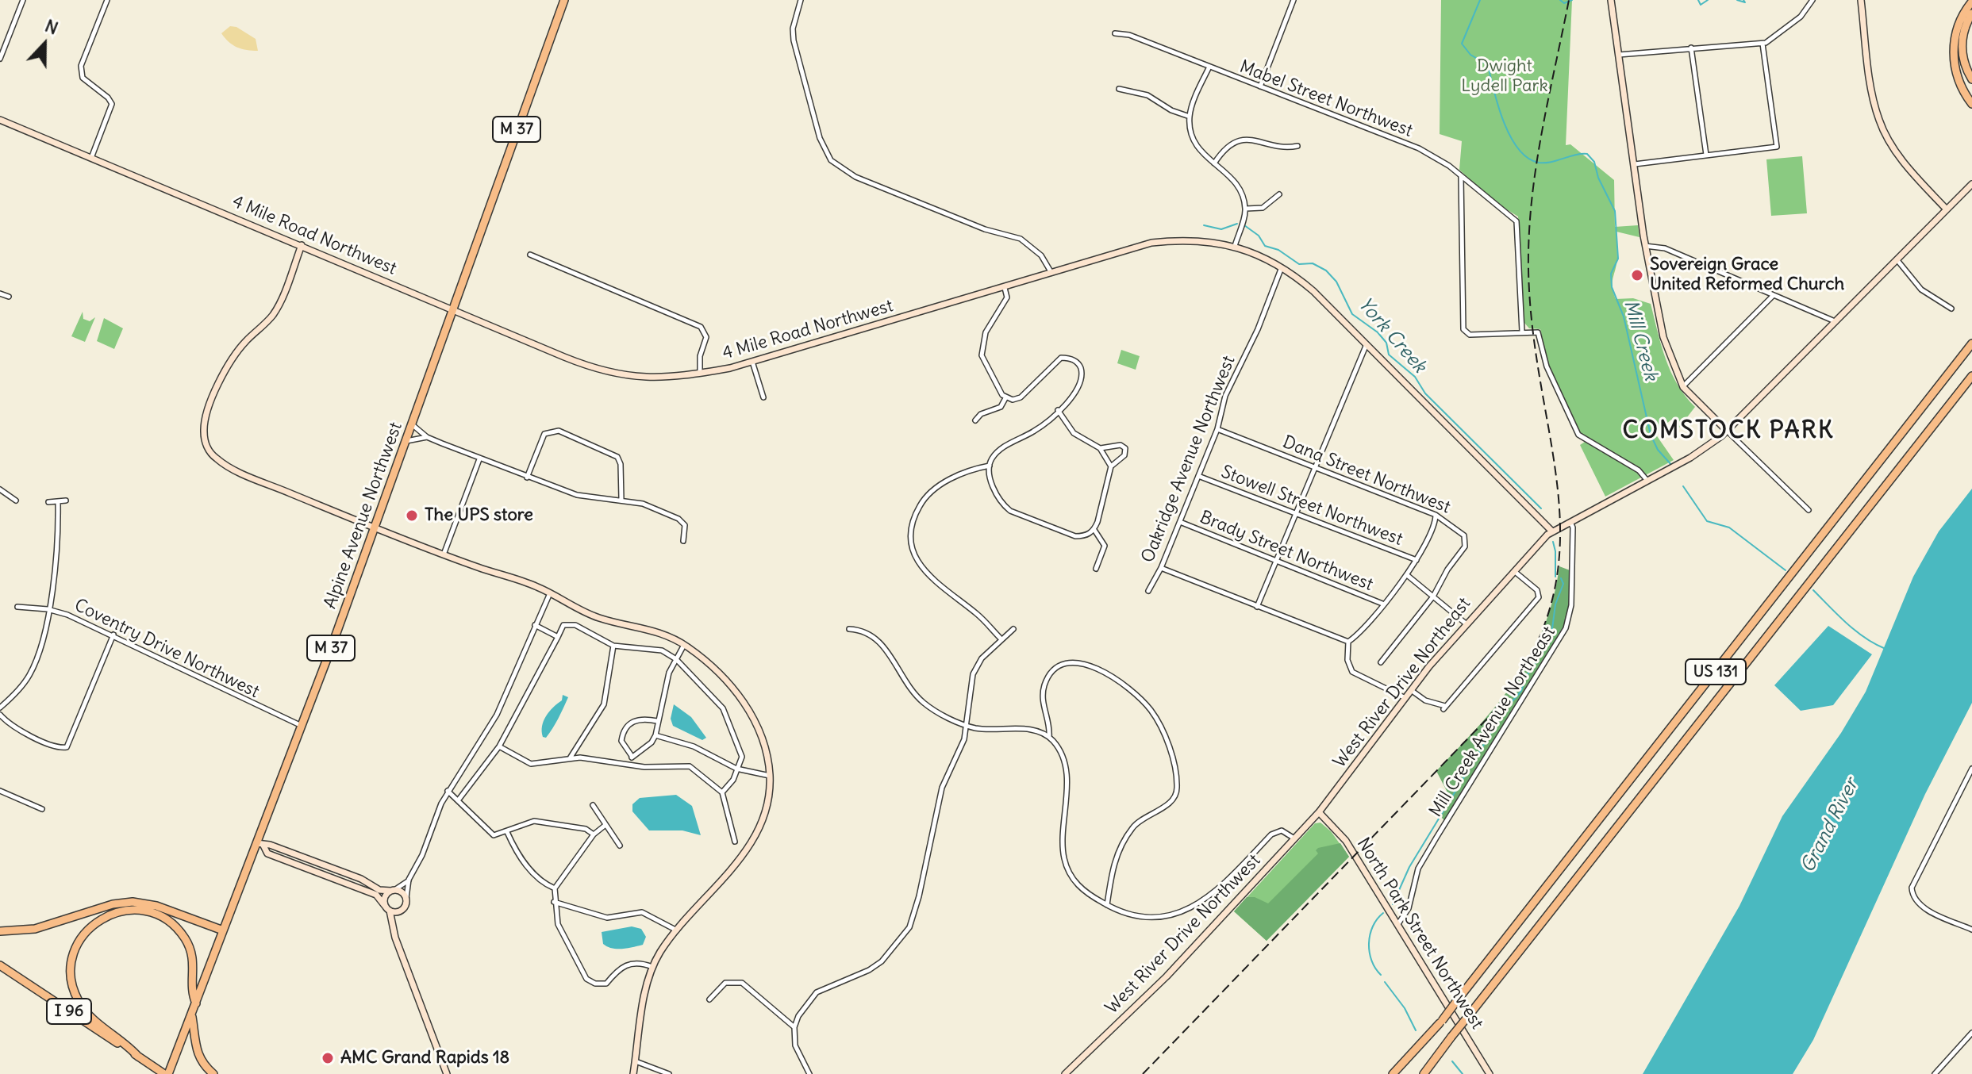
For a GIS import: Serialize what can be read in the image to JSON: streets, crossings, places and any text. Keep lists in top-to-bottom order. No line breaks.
{"streets":{"highway":["M 37","Alpine Avenue Northwest","US 131","I 96"],"main road":["4 Mile Road Northwest","West River Drive Northeast","North Park Street Northwest","West River Drive Northwest"],"street":["Mabel Street Northwest","Oakridge Avenue Northwest","Dana Street Northwest","Stowell Street Northwest","Brady Street Northwest","Coventry Drive Northwest","Mill Creek Avenue Northeast"]},"crossings":[["4 Mile Road Northwest","Oakridge Avenue Northwest"],["4 Mile Road Northwest","Alpine Avenue Northwest"],["4 Mile Road Northwest","West River Drive Northeast"],["Oakridge Avenue Northwest","Dana Street Northwest"],["Oakridge Avenue Northwest","Stowell Street Northwest"],["Oakridge Avenue Northwest","Brady Street Northwest"],["Dana Street Northwest","Stowell Street Northwest"],["Stowell Street Northwest","West River Drive Northeast"],["Alpine Avenue Northwest","Coventry Drive Northwest"],["Alpine Avenue Northwest","I 96"],["West River Drive Northeast","Mill Creek Avenue Northeast"],["West River Drive Northeast","North Park Street Northwest"],["West River Drive Northeast","West River Drive Northwest"],["Mill Creek Avenue Northeast","North Park Street Northwest"],["North Park Street Northwest","West River Drive Northwest"]],"districts":["COMSTOCK PARK"],"water":["York Creek","Mill Creek","Grand River"],"parks":["Dwight Lydell Park"],"places":["Sovereign Grace United Reformed Church","The UPS store","AMC Grand Rapids 18"],"north":"top"}
